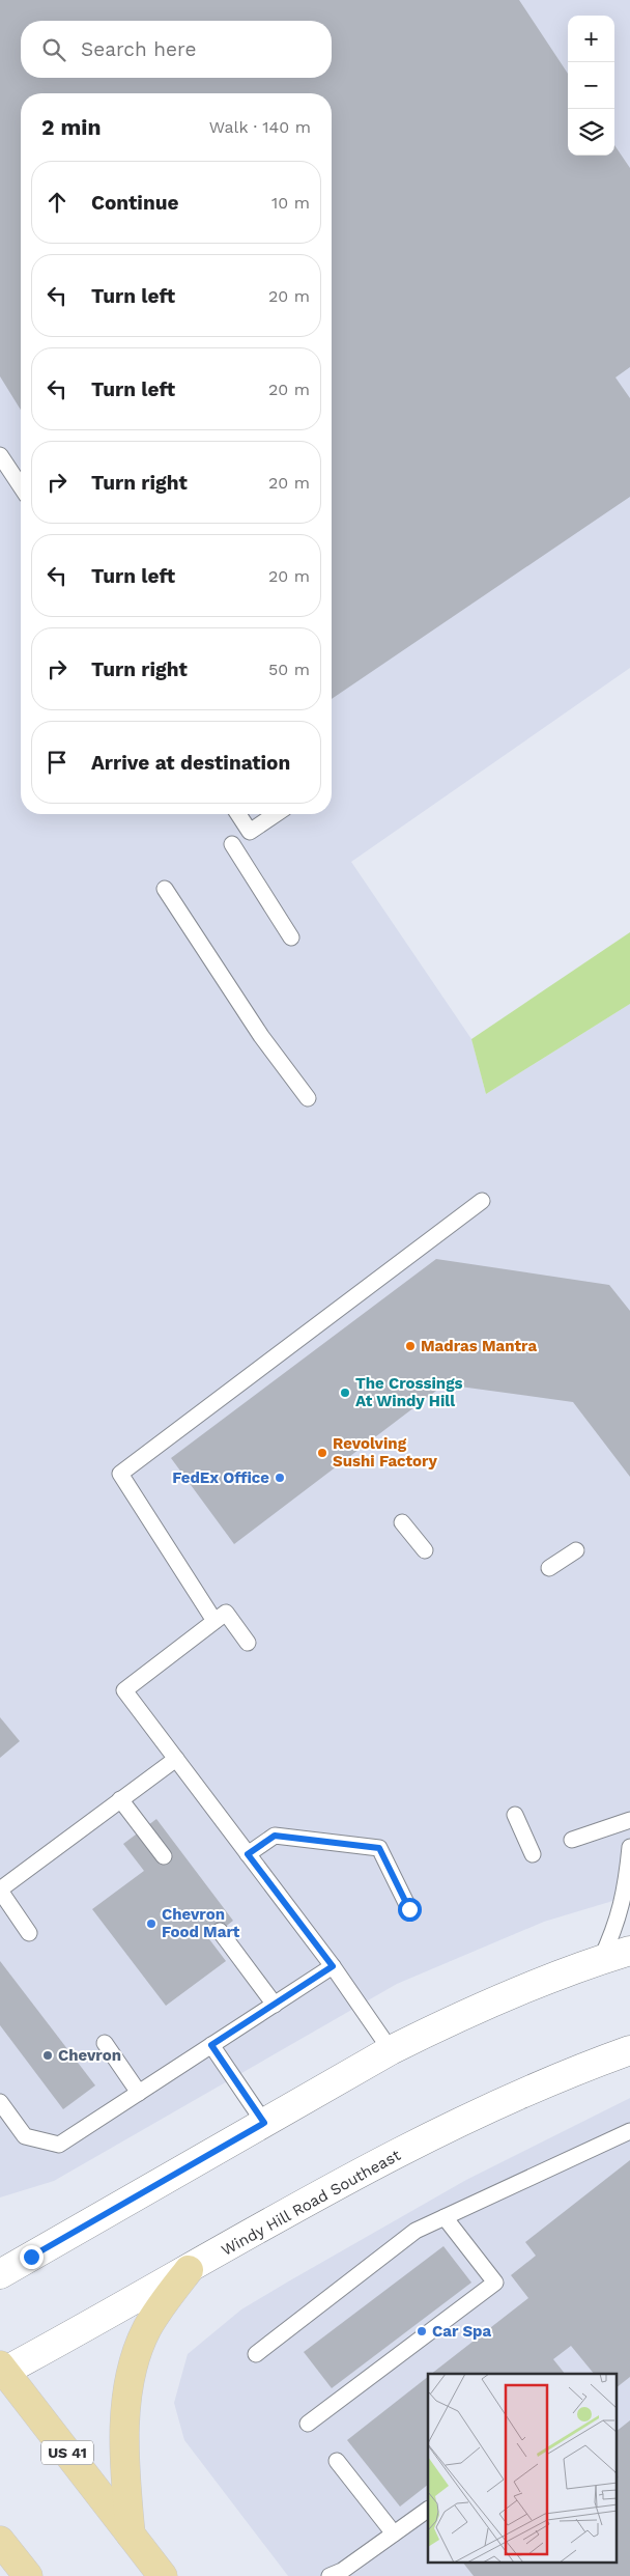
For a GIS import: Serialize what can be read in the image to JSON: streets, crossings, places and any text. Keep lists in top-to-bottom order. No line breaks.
{"streets":{"main road":["Windy Hill Road Southeast","US 41"]},"crossings":[["Windy Hill Road Southeast","US 41"]],"places":["Madras Mantra","The Crossings At Windy Hill","Revolving Sushi Factory","FedEx Office","Chevron Food Mart","Chevron","Car Spa"],"page":{"map_buttons":["+","−"],"search":"Search here","heading":["2 min","Walk · 140 m"],"list":[["Continue","10 m"],["Turn left","20 m"],["Turn left","20 m"],["Turn right","20 m"],["Turn left","20 m"],["Turn right","50 m"],"Arrive at destination"]}}
